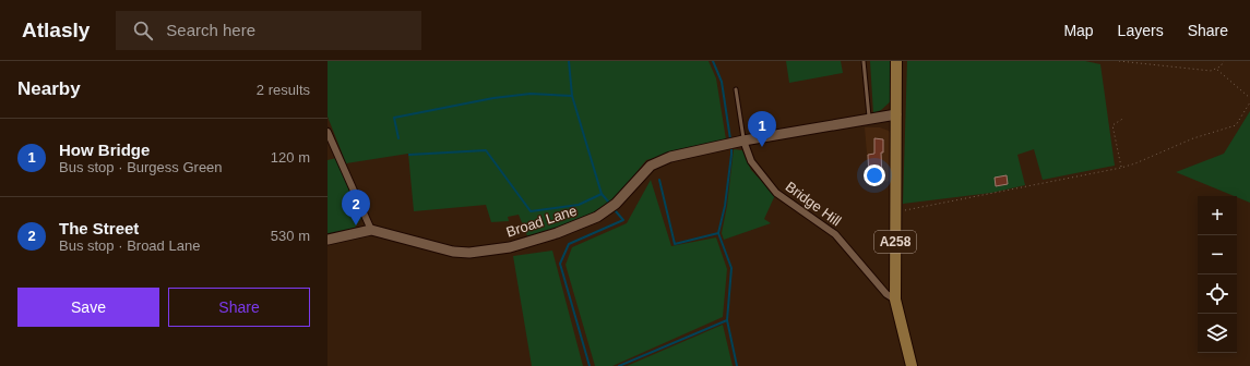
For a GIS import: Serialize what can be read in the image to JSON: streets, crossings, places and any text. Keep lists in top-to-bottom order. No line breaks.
{"streets":{"main road":["A258"],"street":["Bridge Hill","Broad Lane"]},"crossings":[["Bridge Hill","Broad Lane"],["Bridge Hill","A258"],["Broad Lane","A258"]],"page":{"header":"Atlasly","search":"Search here","nav":["Map","Layers","Share"],"heading":["Nearby","2 results"],"pins":["1","2"],"list":[{"mark":"1","name":"How Bridge","note":"Bus stop · Burgess Green","value":"120 m"},{"mark":"2","name":"The Street","note":"Bus stop · Broad Lane","value":"530 m"}],"map_buttons":["+","−"],"buttons":["Save","Share"]}}
